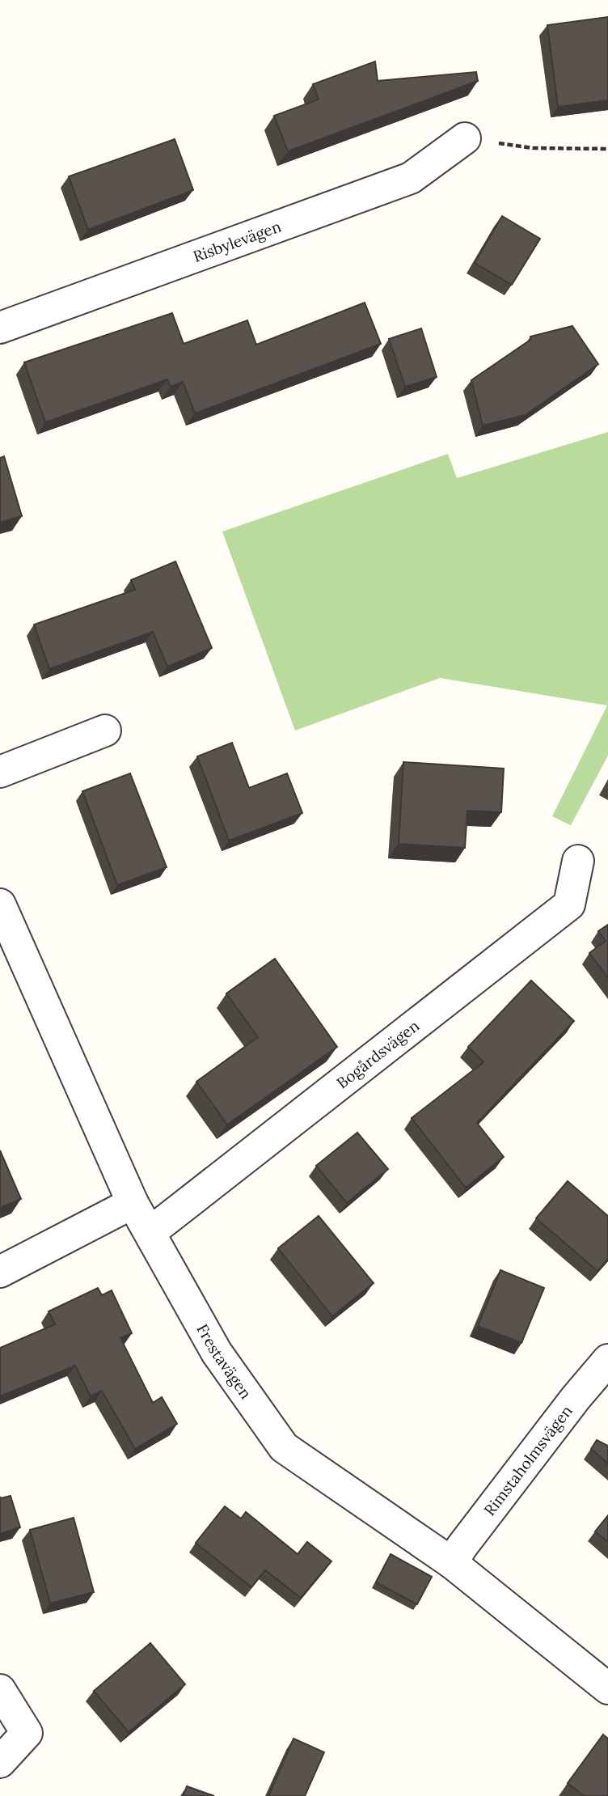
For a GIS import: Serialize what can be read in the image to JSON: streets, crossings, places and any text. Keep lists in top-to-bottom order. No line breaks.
{"streets":{"street":["Risbylevägen","Bogårdsvägen","Frestavägen","Rimstaholmsvägen"]},"crossings":[["Bogårdsvägen","Frestavägen"],["Frestavägen","Rimstaholmsvägen"]]}
